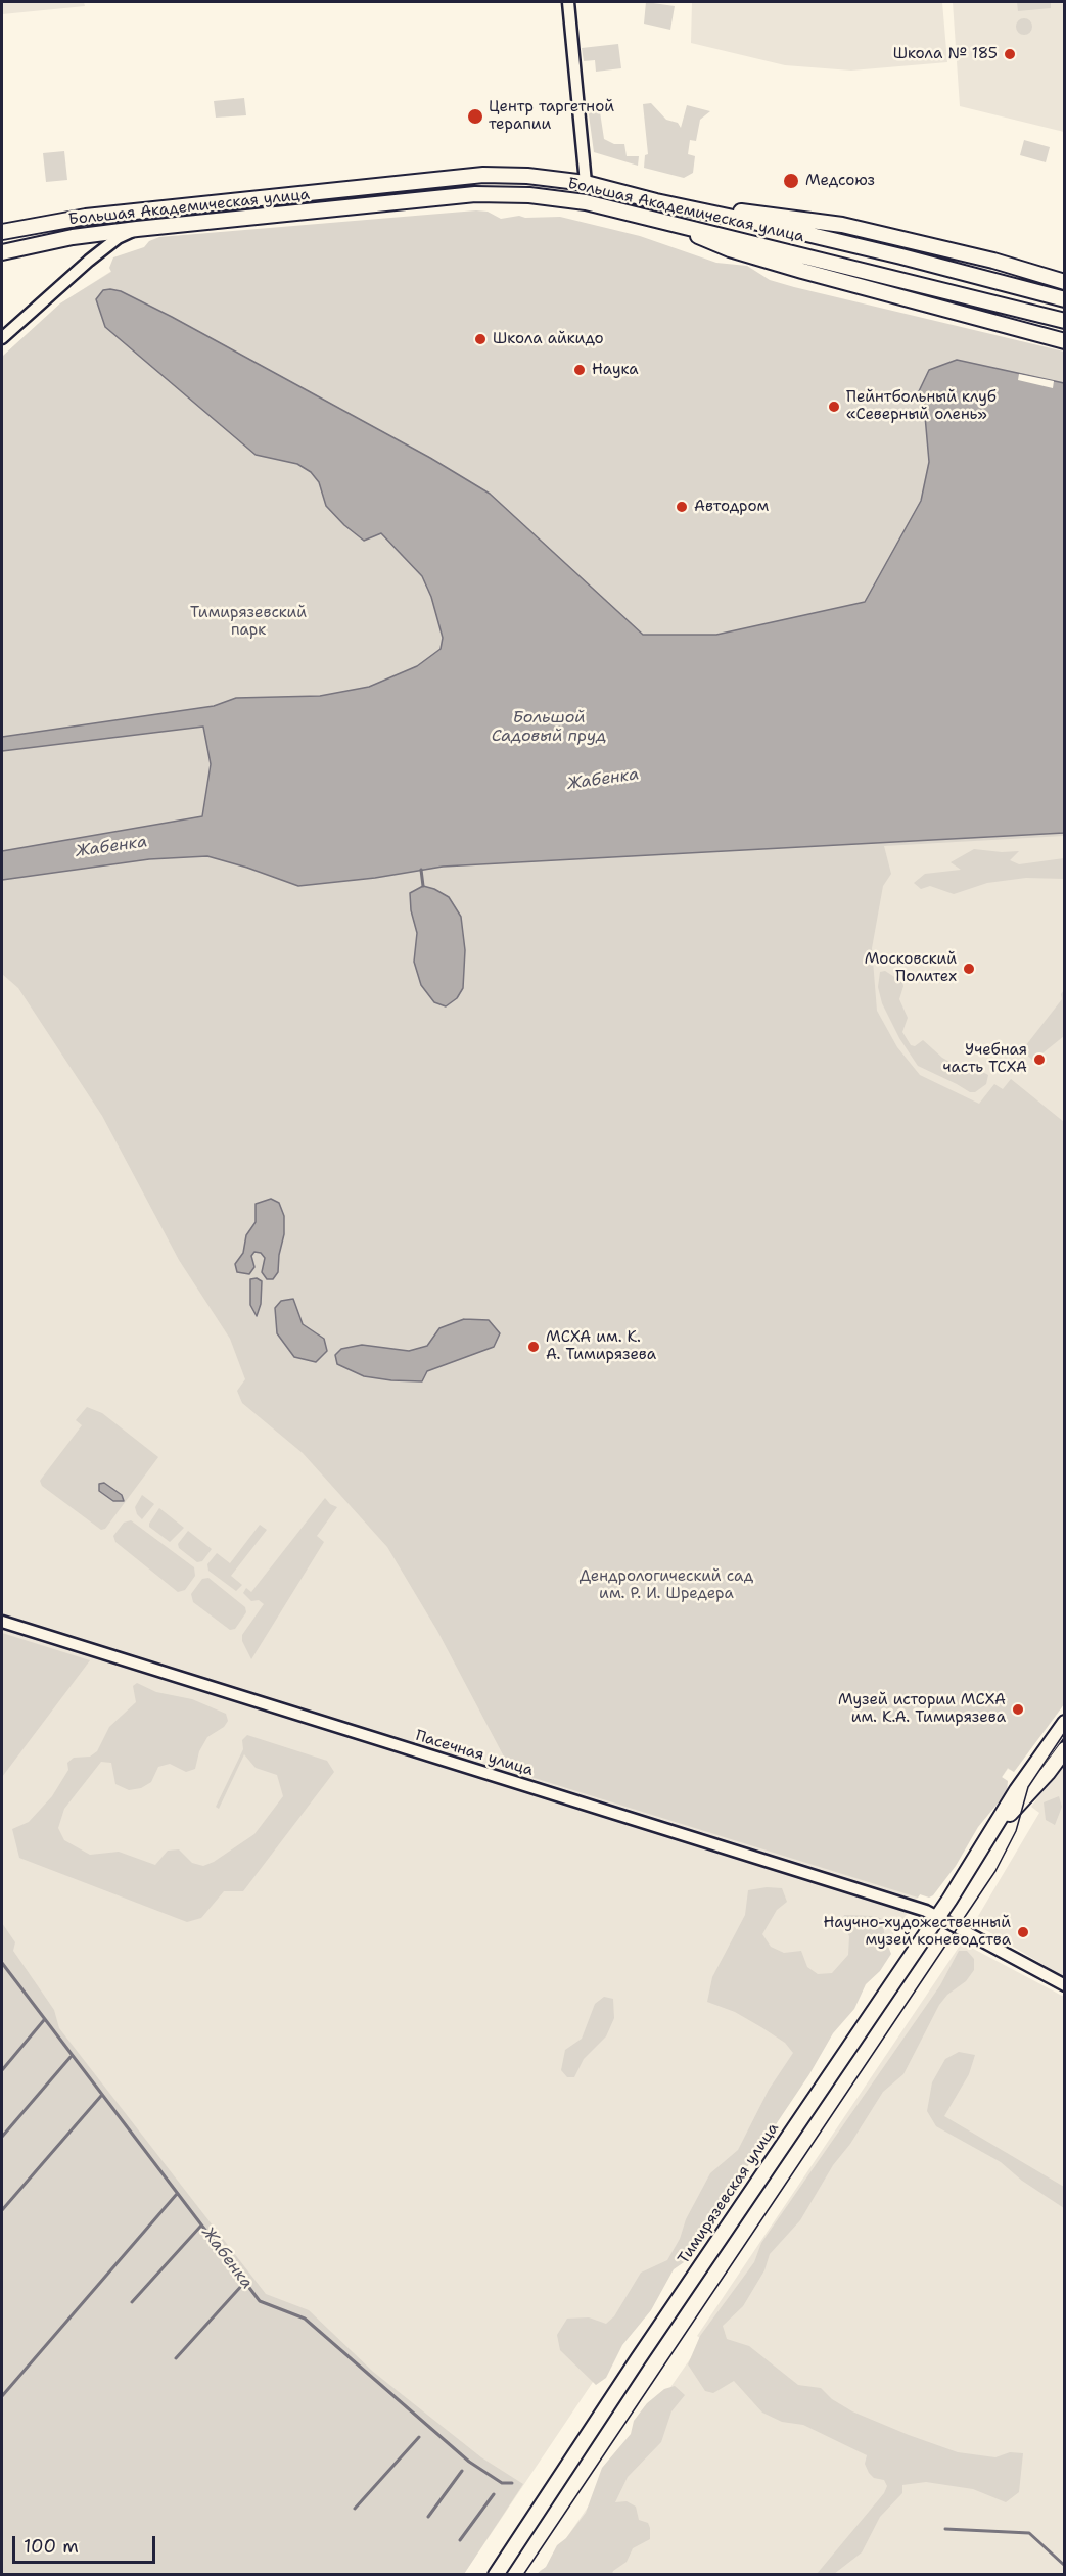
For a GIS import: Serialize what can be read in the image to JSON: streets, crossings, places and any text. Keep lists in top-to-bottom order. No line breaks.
{"streets":{"main road":["Большая Академическая улица","Тимирязевская улица"],"street":["Пасечная улица"]},"crossings":[["Пасечная улица","Тимирязевская улица"]],"water":["Большой Садовый пруд","Жабенка"],"parks":["Тимирязевский парк","Дендрологический сад им. Р. И. Шредера"],"places":["Школа № 185","Центр таргетной терапии","Медсоюз","Школа айкидо","Наука","Пейнтбольный клуб «Северный олень»","Автодром","Московский Политех","Учебная часть ТСХА","МСХА им. К. А. Тимирязева","Музей истории МСХА им. К.А. Тимирязева","Научно-художественный музей коневодства"],"scale_bar":"100 m"}
